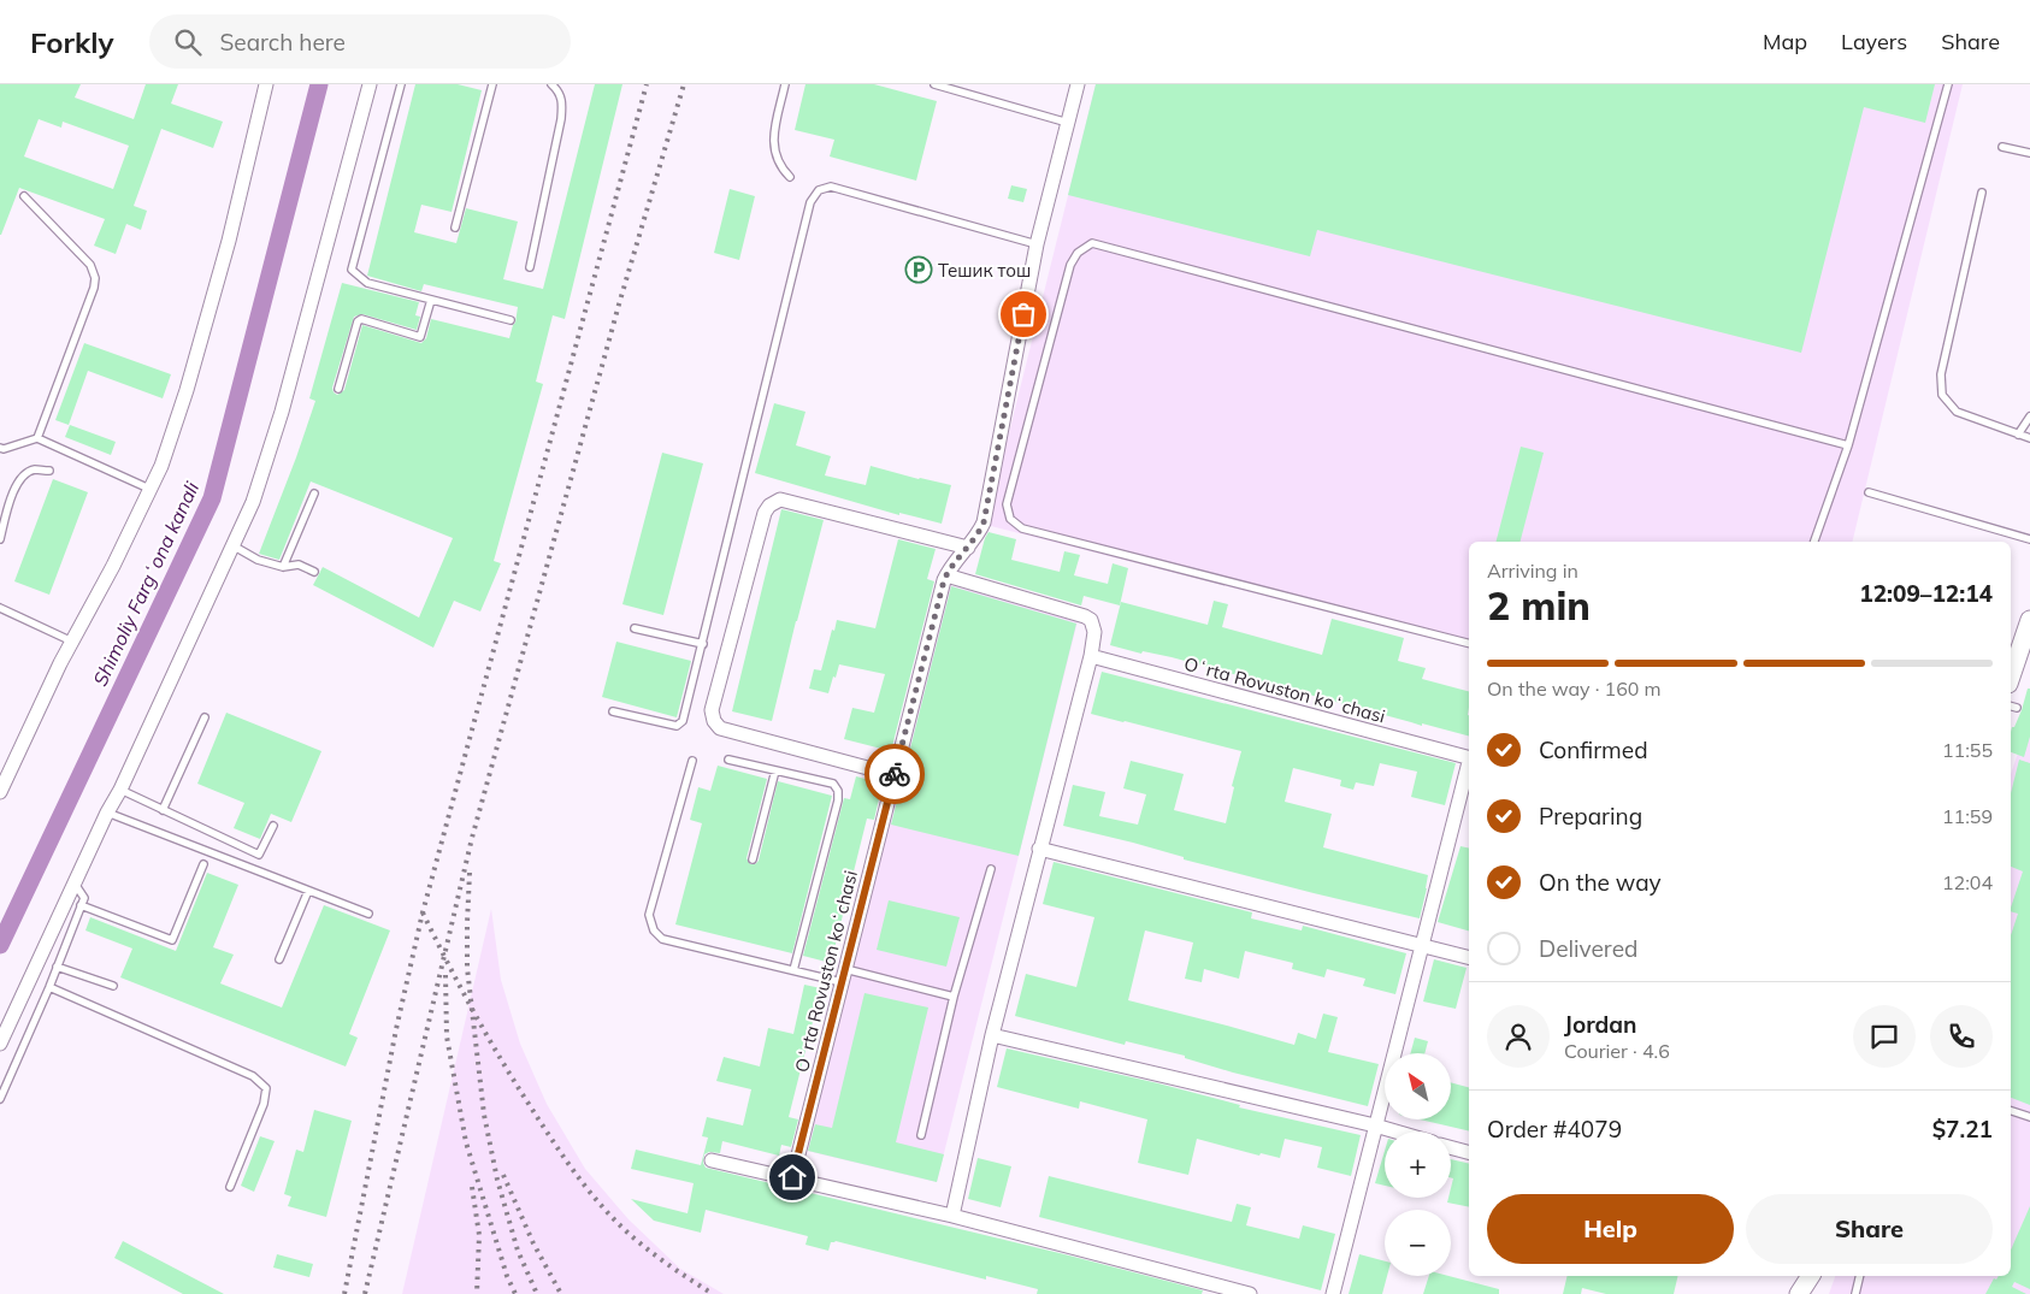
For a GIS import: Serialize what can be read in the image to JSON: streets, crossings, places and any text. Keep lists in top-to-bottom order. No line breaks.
{"streets":{"street":["Oʻrta Rovuston koʻchasi"]},"water":["Shimoliy Fargʻona kanali"],"places":{"parking":["Тешик тош"]},"north":"top left","page":{"header":"Forkly","search":"Search here","nav":["Map","Layers","Share"],"heading":["2 min","Arriving in","12:09–12:14"],"panel":["Jordan","Courier · 4.6","Order #4079","$7.21"],"bar":"On the way · 160 m","list":[["Confirmed","11:55"],["Preparing","11:59"],["On the way","12:04"],"Delivered"],"map_buttons":["+","−"],"buttons":["Help","Share"]}}
